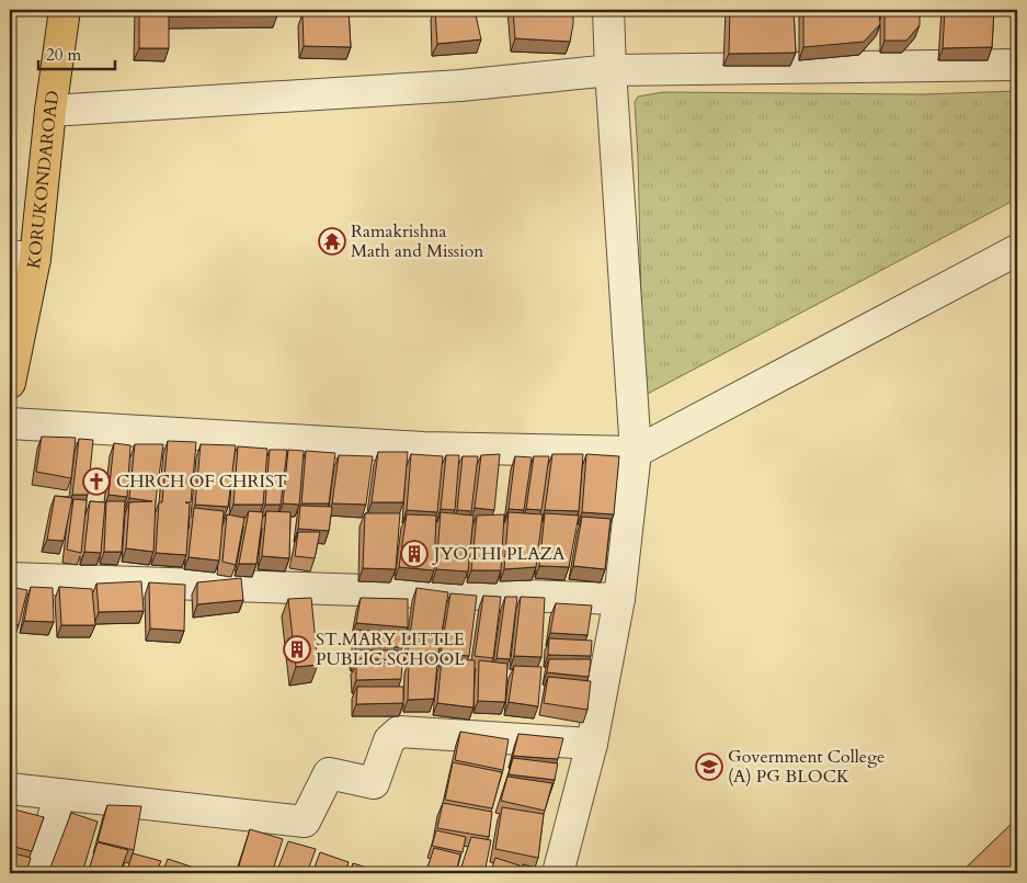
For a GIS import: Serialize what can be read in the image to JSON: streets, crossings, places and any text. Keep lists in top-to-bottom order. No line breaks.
{"streets":{"main road":["KORUKONDAROAD"]},"places":{"temple":["Ramakrishna Math and Mission"],"church":["CHRCH OF CHRIST"],"building":["JYOTHI PLAZA","ST.MARY LITTLE PUBLIC SCHOOL"],"school or university":["Government College (A) PG BLOCK"]},"scale_bar":"20 m"}
